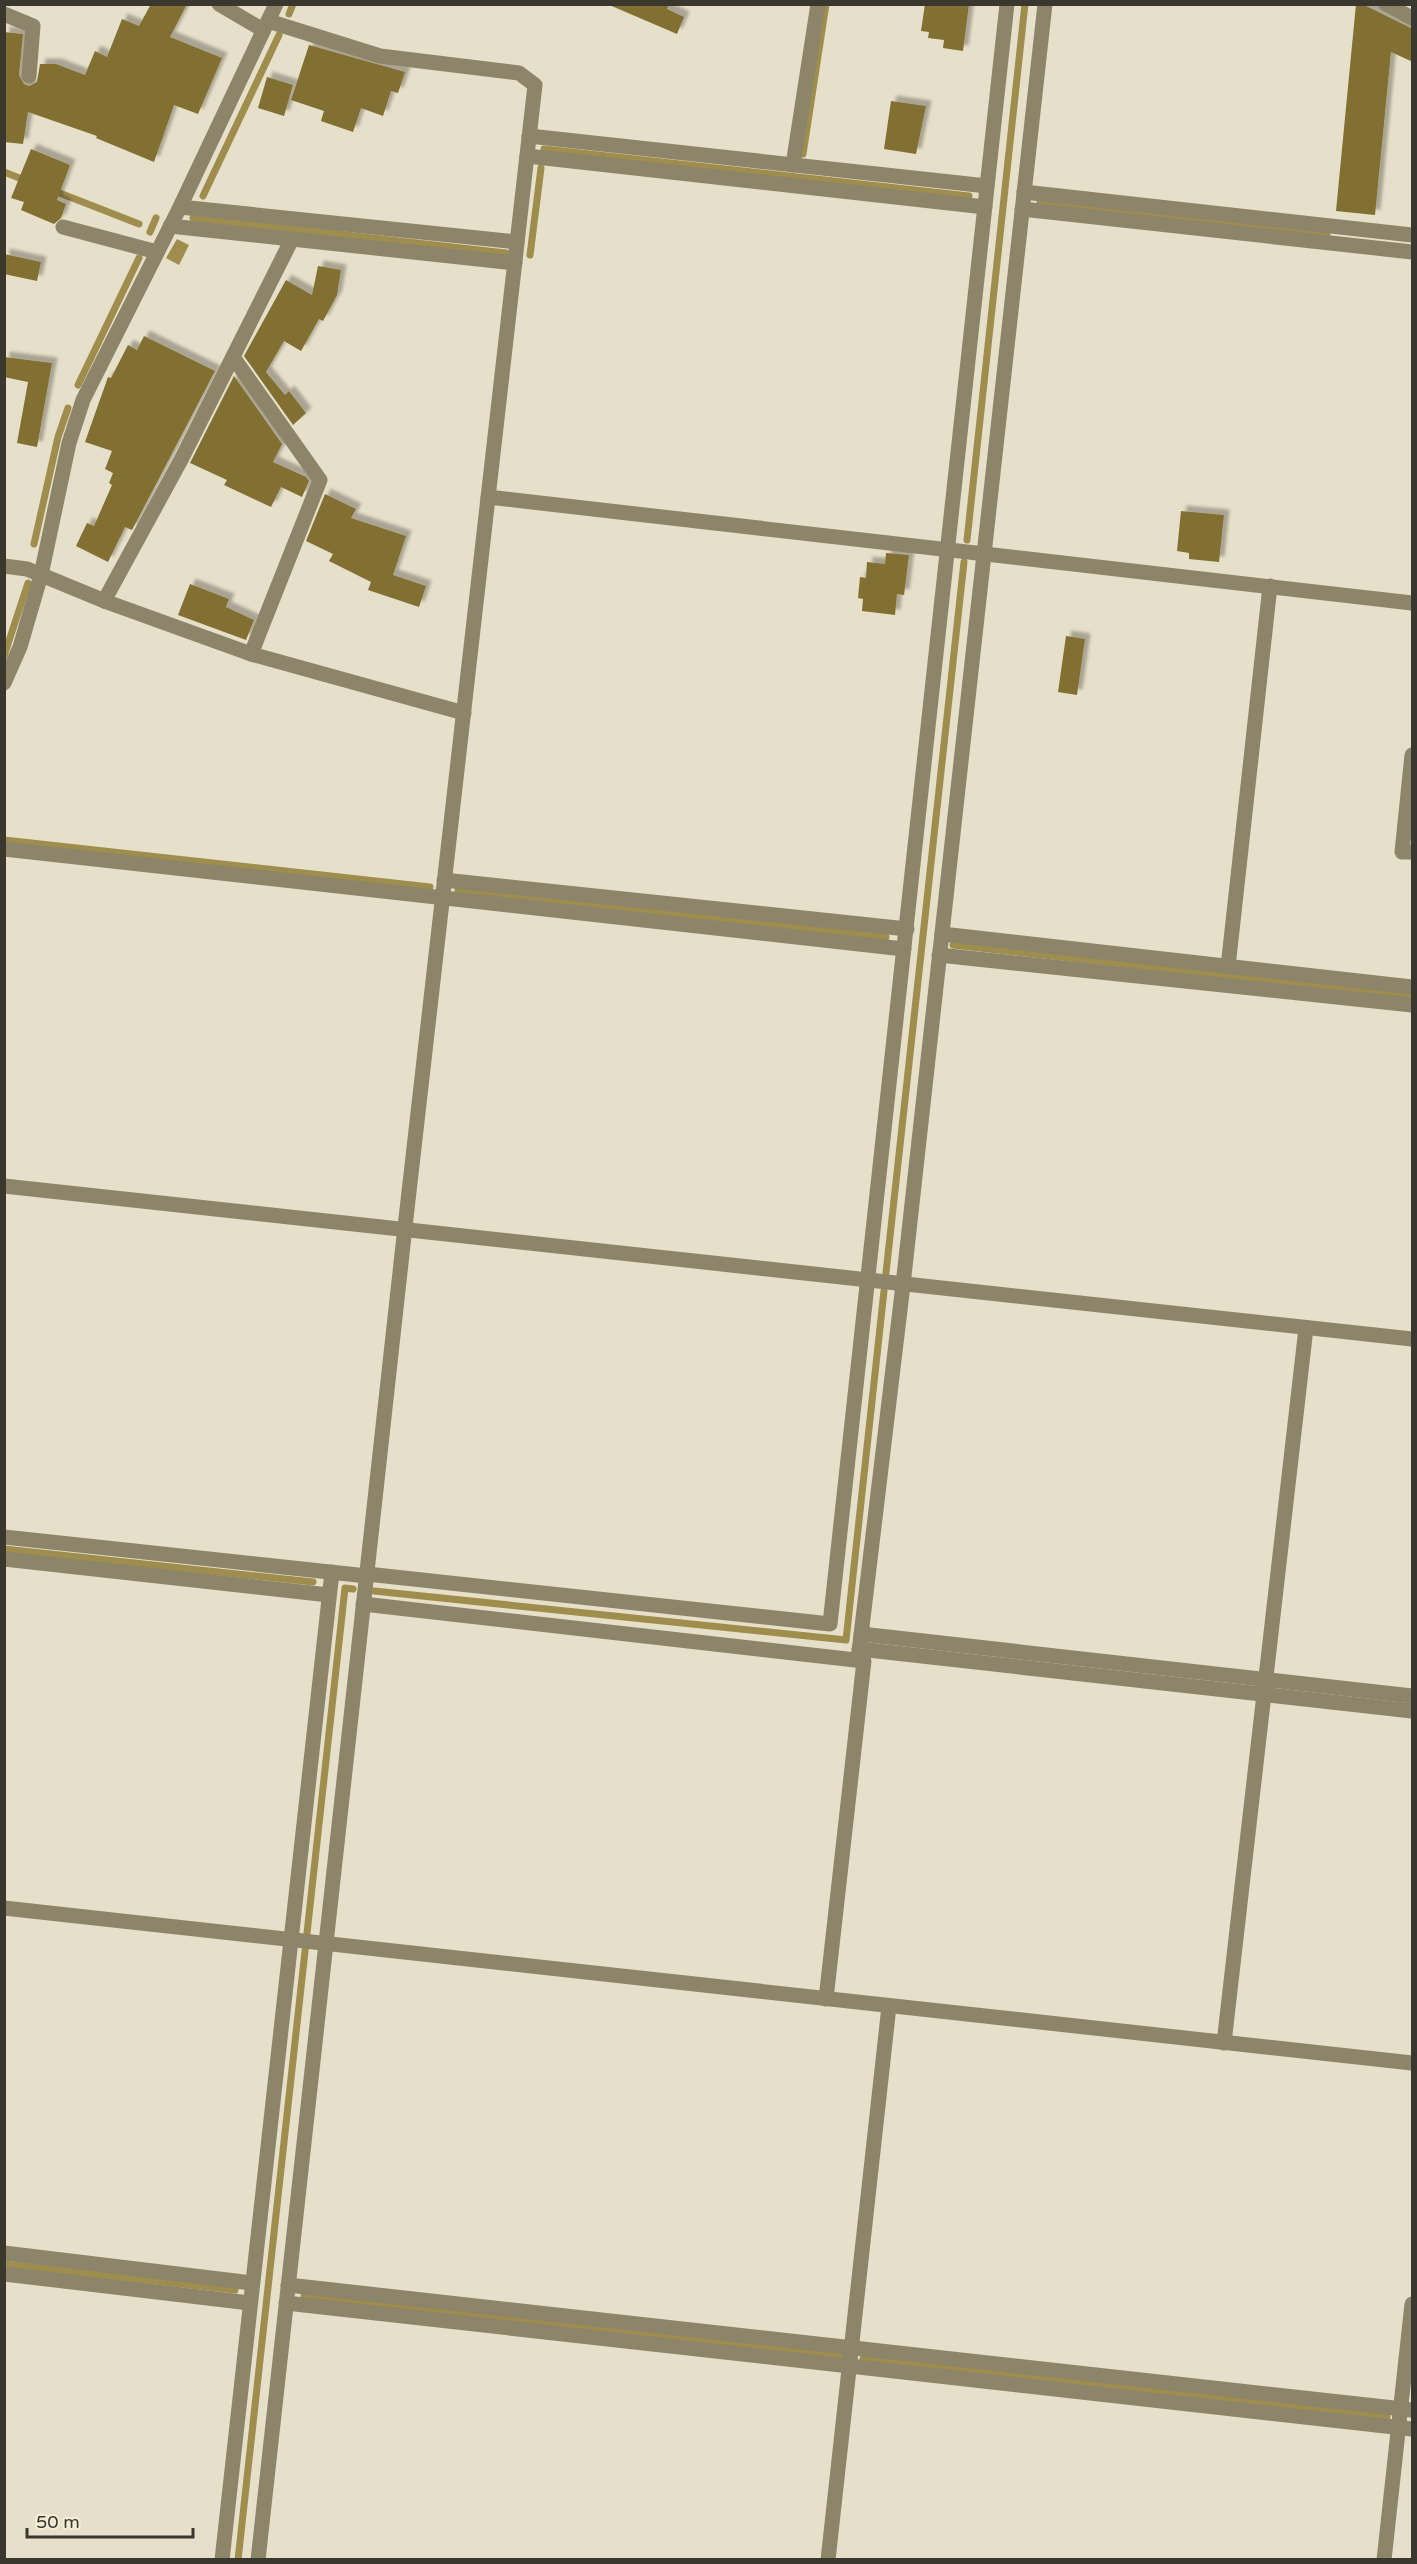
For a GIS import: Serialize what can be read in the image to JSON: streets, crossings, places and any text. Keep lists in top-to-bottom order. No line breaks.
{"scale_bar":"50 m"}
